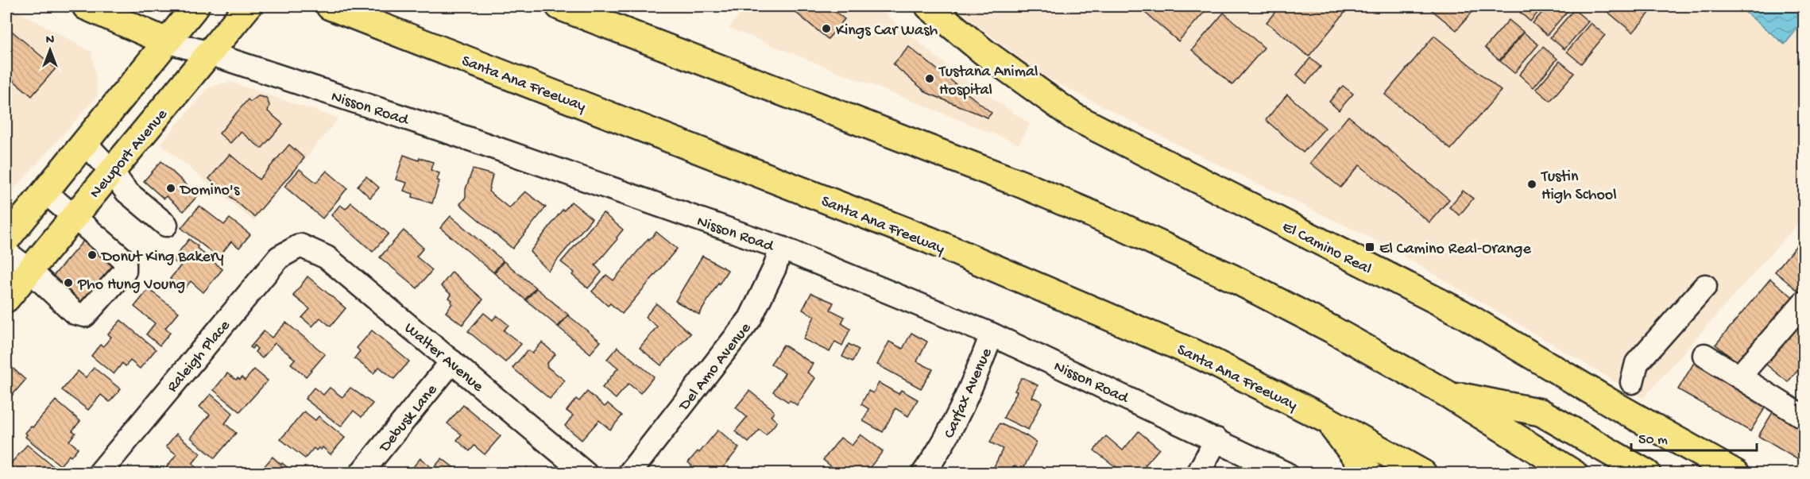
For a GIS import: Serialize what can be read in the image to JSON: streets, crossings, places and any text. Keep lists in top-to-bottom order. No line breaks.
{"streets":{"main road":["Santa Ana Freeway","Newport Avenue","El Camino Real"],"street":["Nisson Road","Raleigh Place","Walter Avenue","Del Amo Avenue","Carfax Avenue","Debusk Lane"]},"crossings":[["Nisson Road","Newport Avenue"],["Nisson Road","Del Amo Avenue"],["Nisson Road","Carfax Avenue"],["Raleigh Place","Walter Avenue"],["Walter Avenue","Debusk Lane"]],"places":{"other":["Kings Car Wash","Tustana Animal Hospital","Tustin High School","Domino's","Donut King Bakery","Pho Hung Voung"],"transit":["El Camino Real-Orange"]},"scale_bar":"50 m","north":"top"}
